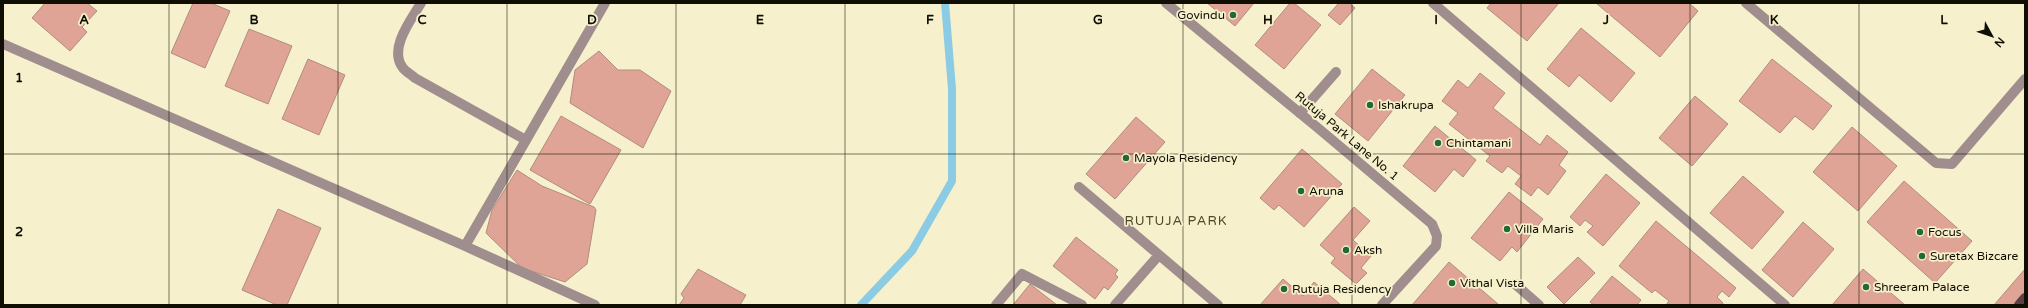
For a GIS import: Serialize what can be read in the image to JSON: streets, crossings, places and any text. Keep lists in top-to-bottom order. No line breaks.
{"streets":{"street":["Rutuja Park Lane No. 1"]},"districts":["RUTUJA PARK"],"places":["Govindu","Ishakrupa","Chintamani","Mayola Residency","Aruna","Villa Maris","Focus","Aksh","Suretax Bizcare","Vithal Vista","Shreeram Palace","Rutuja Residency"],"north":"bottom right","grid":{"columns":["A","B","C","D","E","F","G","H","I","J","K","L"],"rows":["1","2"]}}
